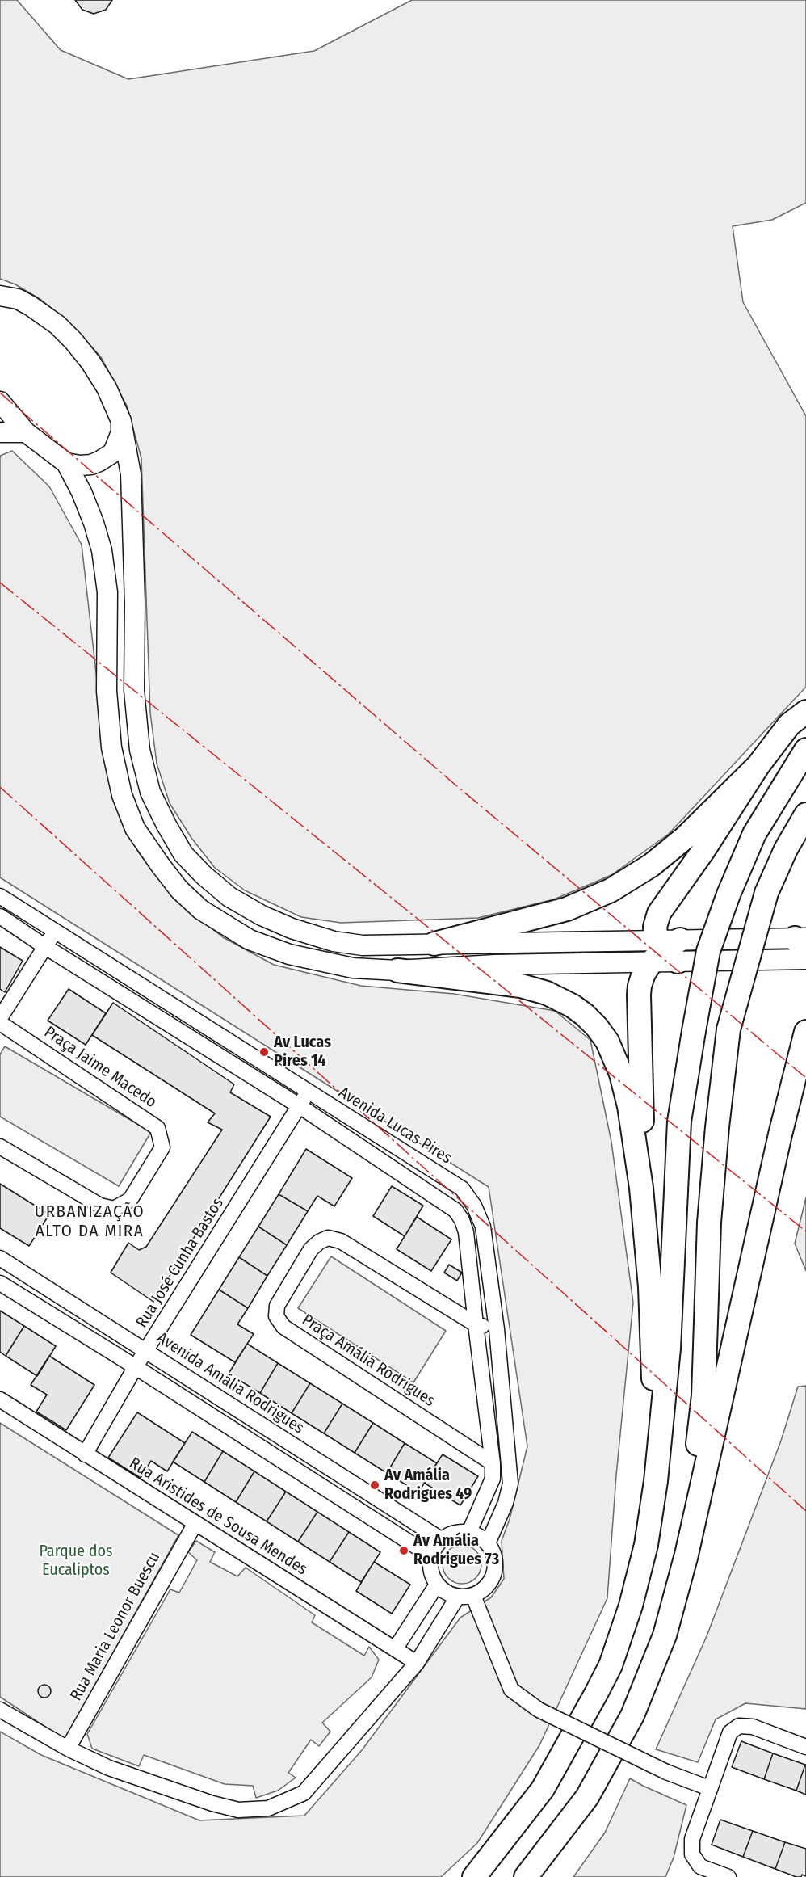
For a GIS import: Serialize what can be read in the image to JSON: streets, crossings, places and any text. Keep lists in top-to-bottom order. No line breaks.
{"streets":{"street":["Praça Jaime Macedo","Avenida Lucas Pires","Rua José Cunha Bastos","Praça Amália Rodrigues","Avenida Amália Rodrigues","Rua Aristides de Sousa Mendes","Rua Maria Leonor Buescu"]},"crossings":[["Avenida Lucas Pires","Rua José Cunha Bastos"],["Avenida Lucas Pires","Praça Amália Rodrigues"],["Avenida Lucas Pires","Avenida Amália Rodrigues"],["Rua José Cunha Bastos","Avenida Amália Rodrigues"],["Rua José Cunha Bastos","Rua Aristides de Sousa Mendes"],["Rua Aristides de Sousa Mendes","Rua Maria Leonor Buescu"]],"districts":["URBANIZAÇÃO ALTO DA MIRA"],"parks":["Parque dos Eucaliptos"],"places":["Av Lucas Pires 14","Av Amália Rodrigues 49","Av Amália Rodrigues 73"]}
